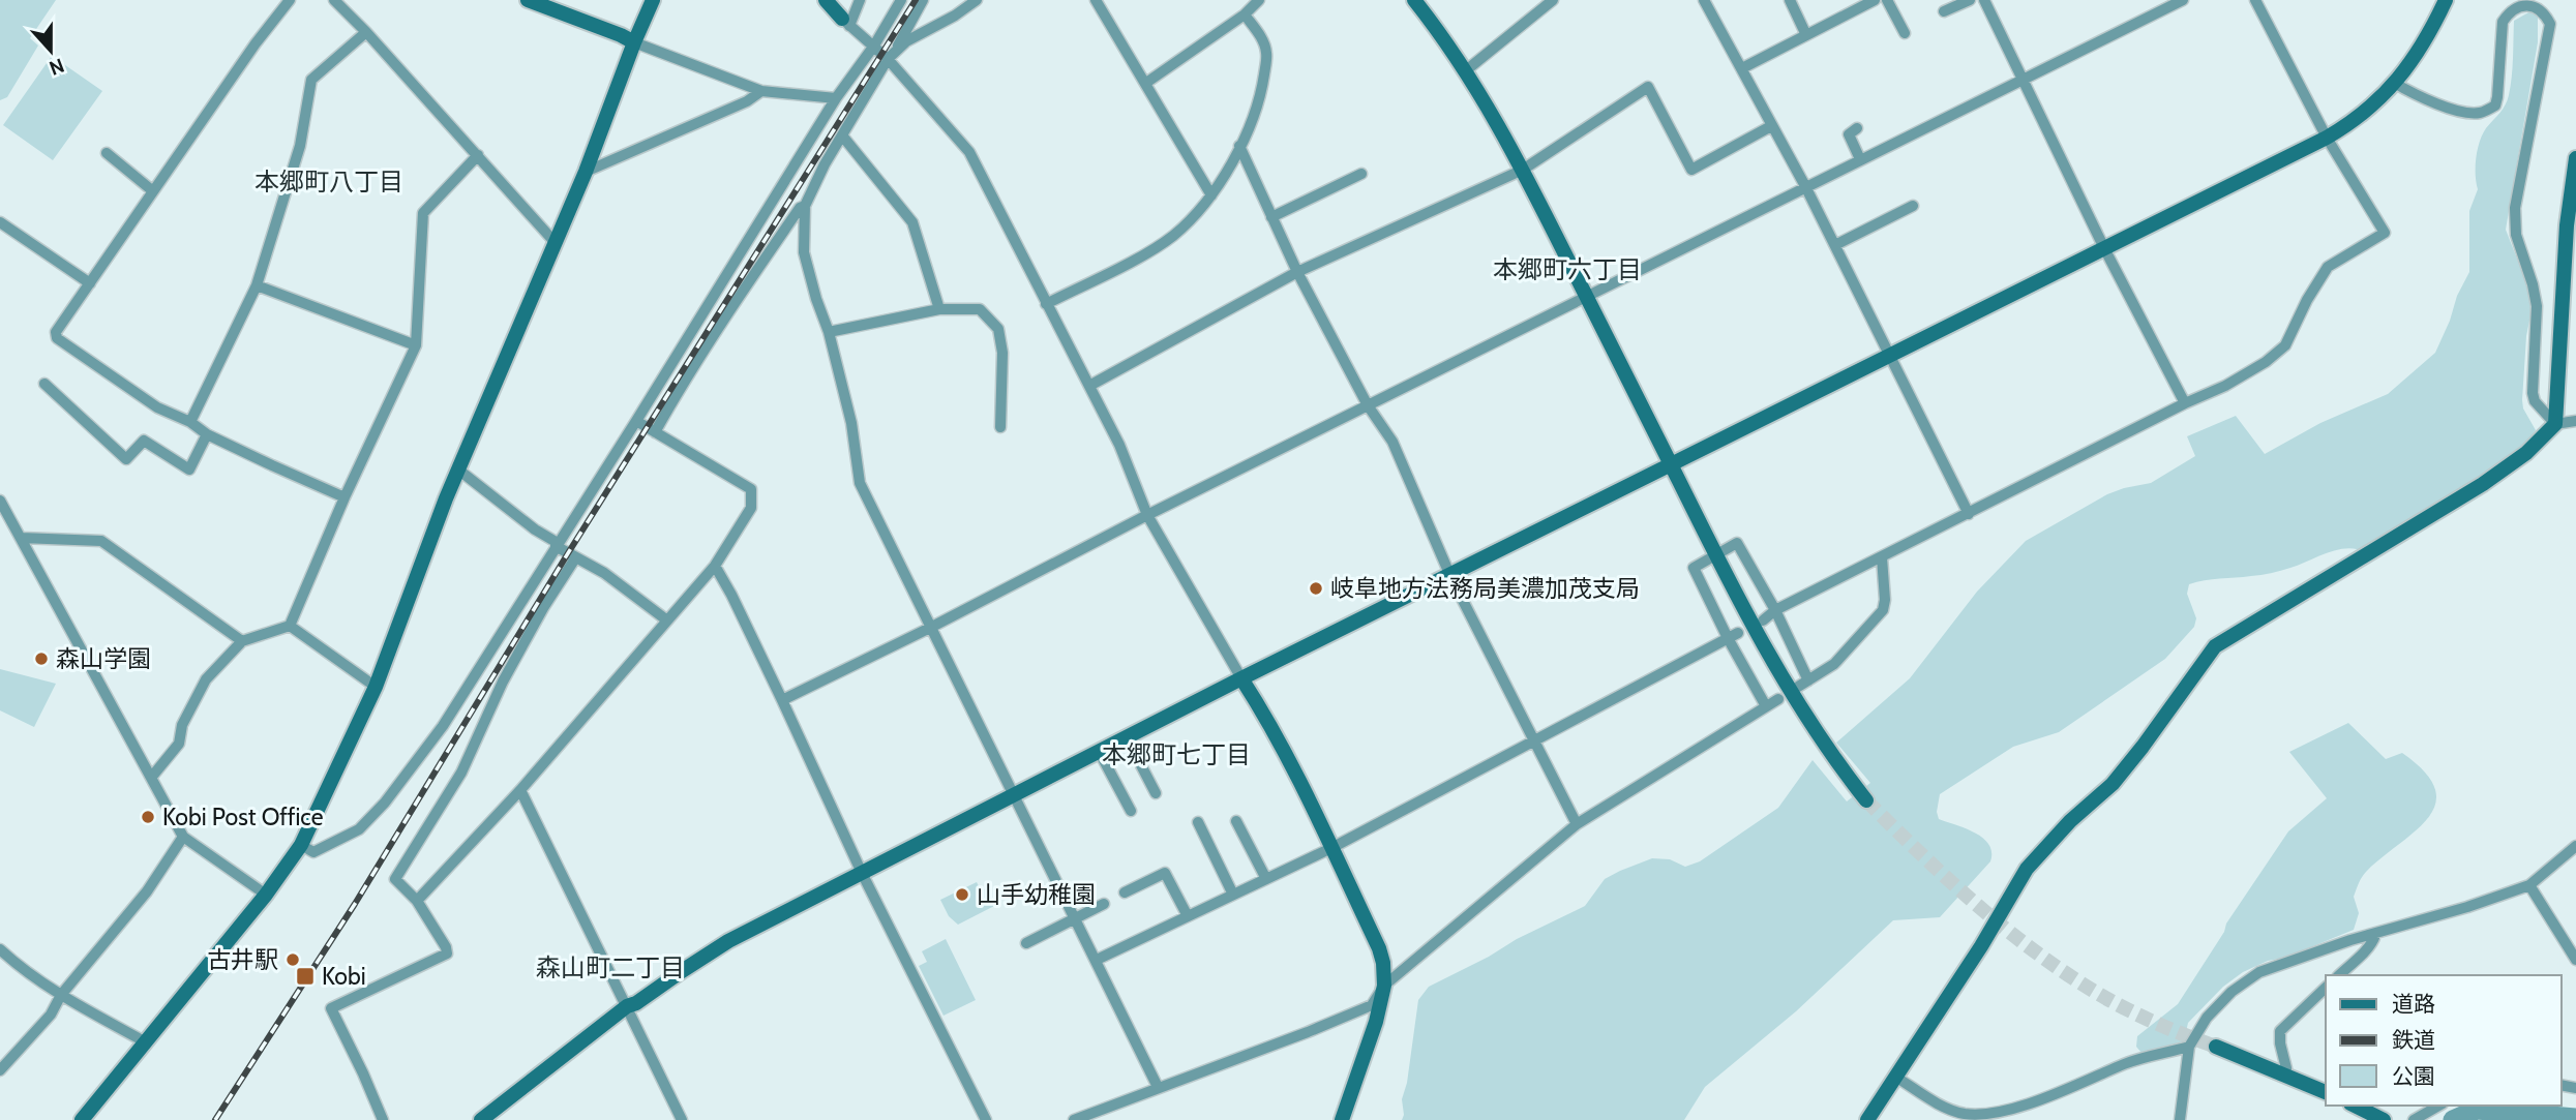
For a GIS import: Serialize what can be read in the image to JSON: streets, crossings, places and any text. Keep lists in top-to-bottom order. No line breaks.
{"districts":["本郷町八丁目","本郷町六丁目","本郷町七丁目","森山町二丁目"],"places":{"other":["岐阜地方法務局美濃加茂支局","森山学園","Kobi Post Office","山手幼稚園","古井駅"],"transit":["Kobi"]},"legend":["道路","鉄道","公園"],"north":"bottom"}
